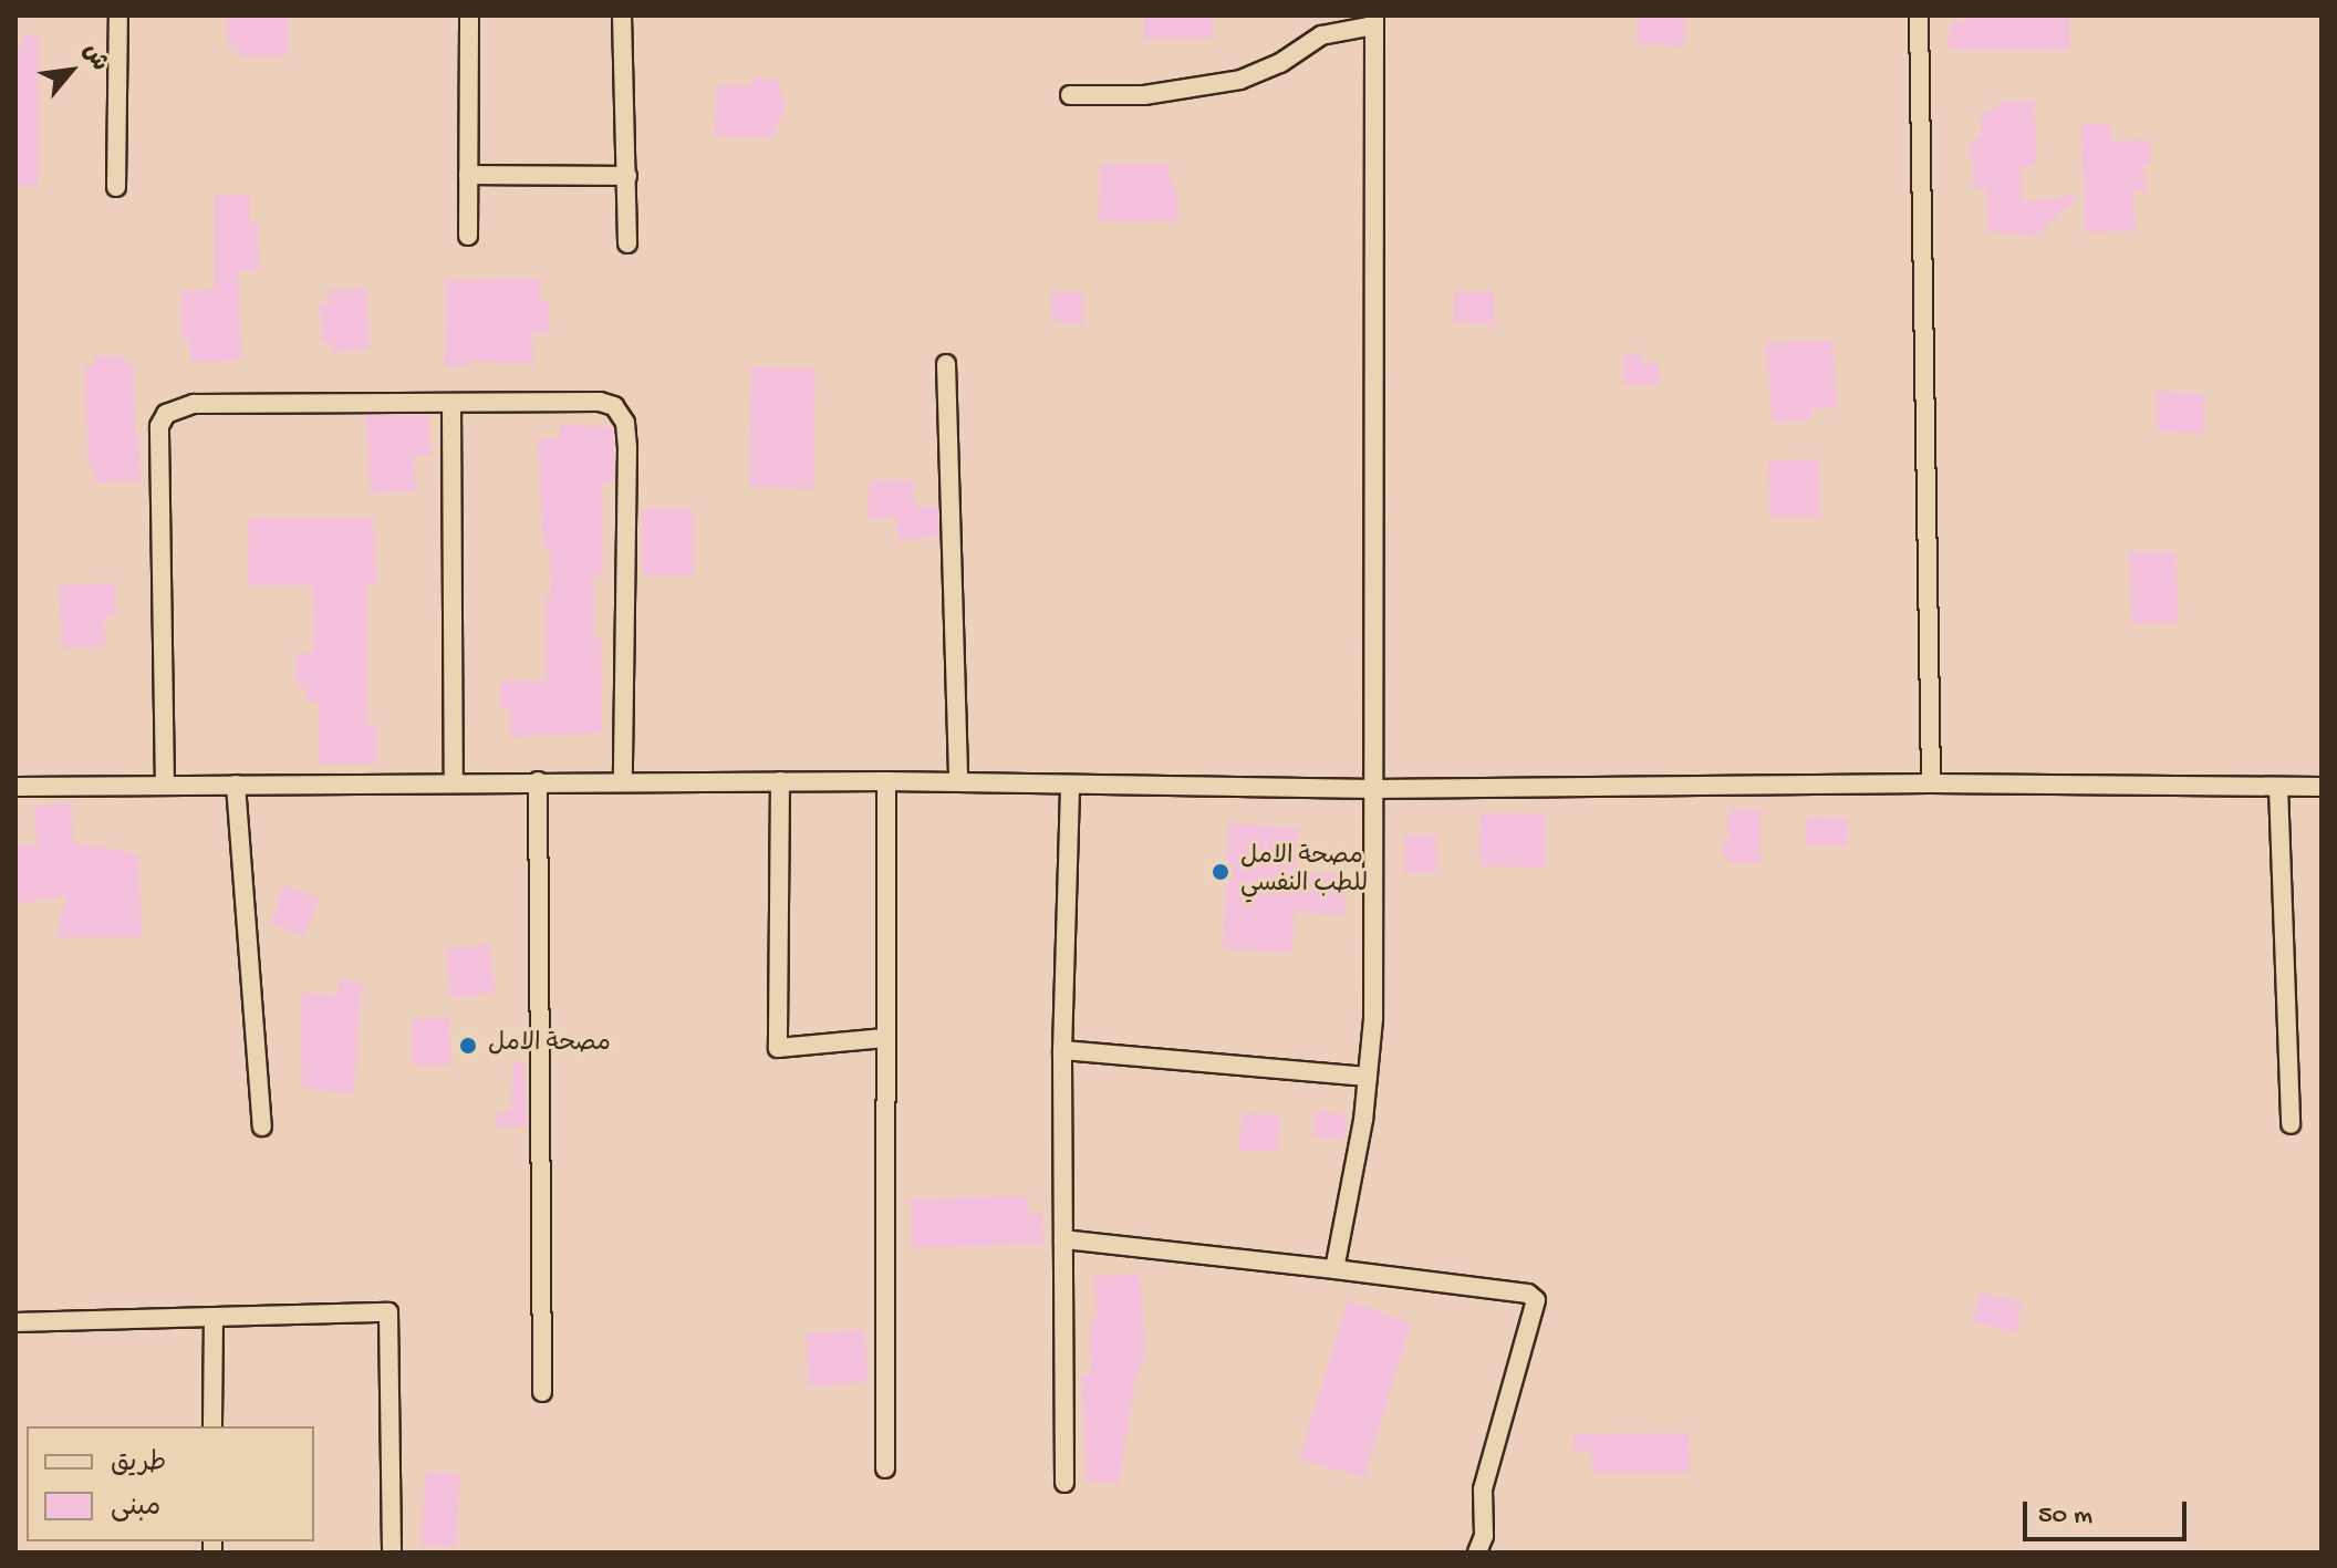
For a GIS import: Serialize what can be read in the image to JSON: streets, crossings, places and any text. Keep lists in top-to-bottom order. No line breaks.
{"places":["مصحة الامل للطب النفسي","مصحة الامل"],"legend":["طريق","مبنى"],"scale_bar":"50 m","north":"top right"}
